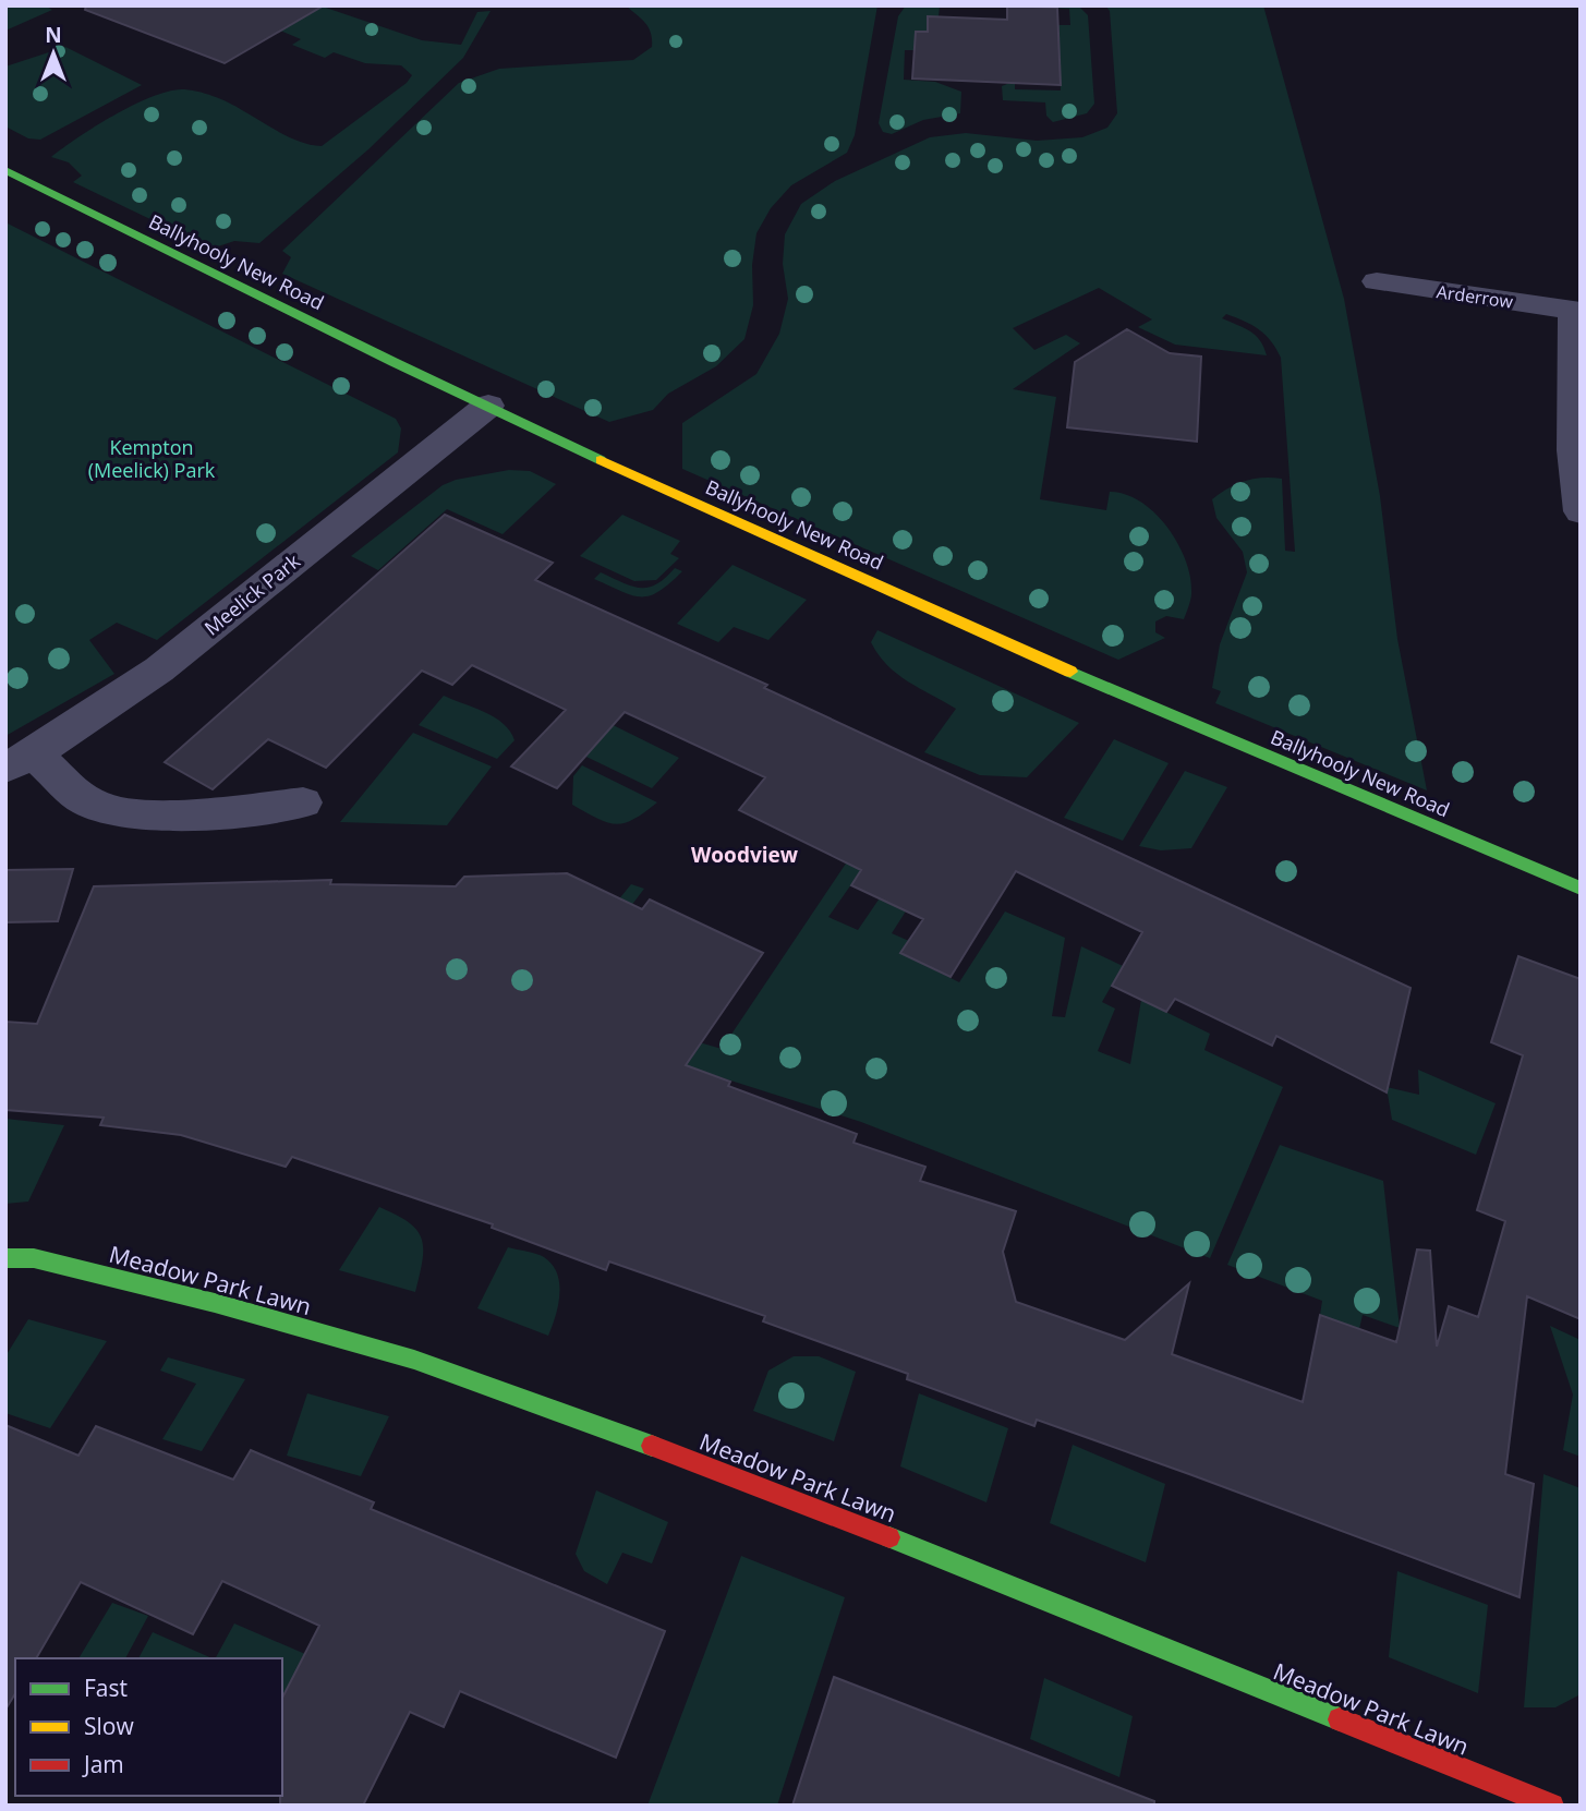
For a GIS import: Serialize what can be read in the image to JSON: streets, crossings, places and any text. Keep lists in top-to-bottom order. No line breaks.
{"streets":{"main road":["Ballyhooly New Road","Meadow Park Lawn"],"street":["Arderrow","Meelick Park"]},"crossings":[["Ballyhooly New Road","Meelick Park"]],"districts":["Woodview"],"parks":["Kempton (Meelick) Park"],"legend":["Fast","Slow","Jam"],"north":"top"}
